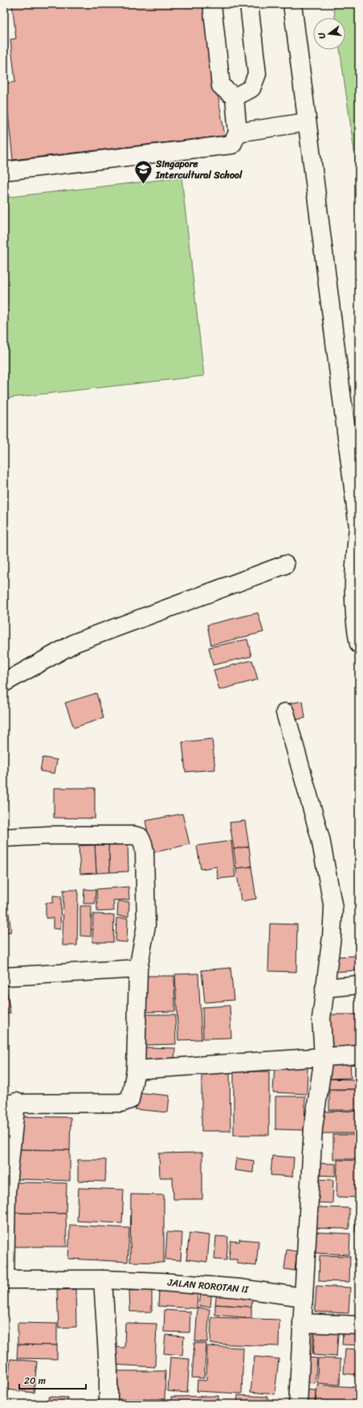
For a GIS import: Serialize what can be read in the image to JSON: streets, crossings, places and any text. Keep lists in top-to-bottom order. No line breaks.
{"streets":{"street":["JALAN ROROTAN II"]},"places":{"school or university":["Singapore Intercultural School"]},"scale_bar":"20 m","north":"left"}
